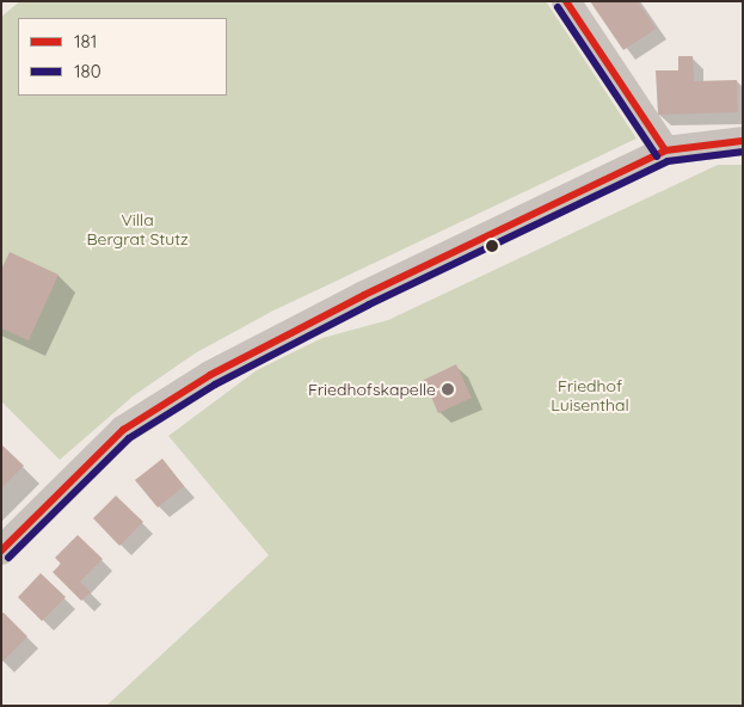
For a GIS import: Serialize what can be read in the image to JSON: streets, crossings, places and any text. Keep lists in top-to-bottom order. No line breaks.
{"parks":["Villa Bergrat Stutz","Friedhof Luisenthal"],"places":["Friedhofskapelle"],"lines":["transit line 181","transit line 180"],"legend":["181","180"]}
